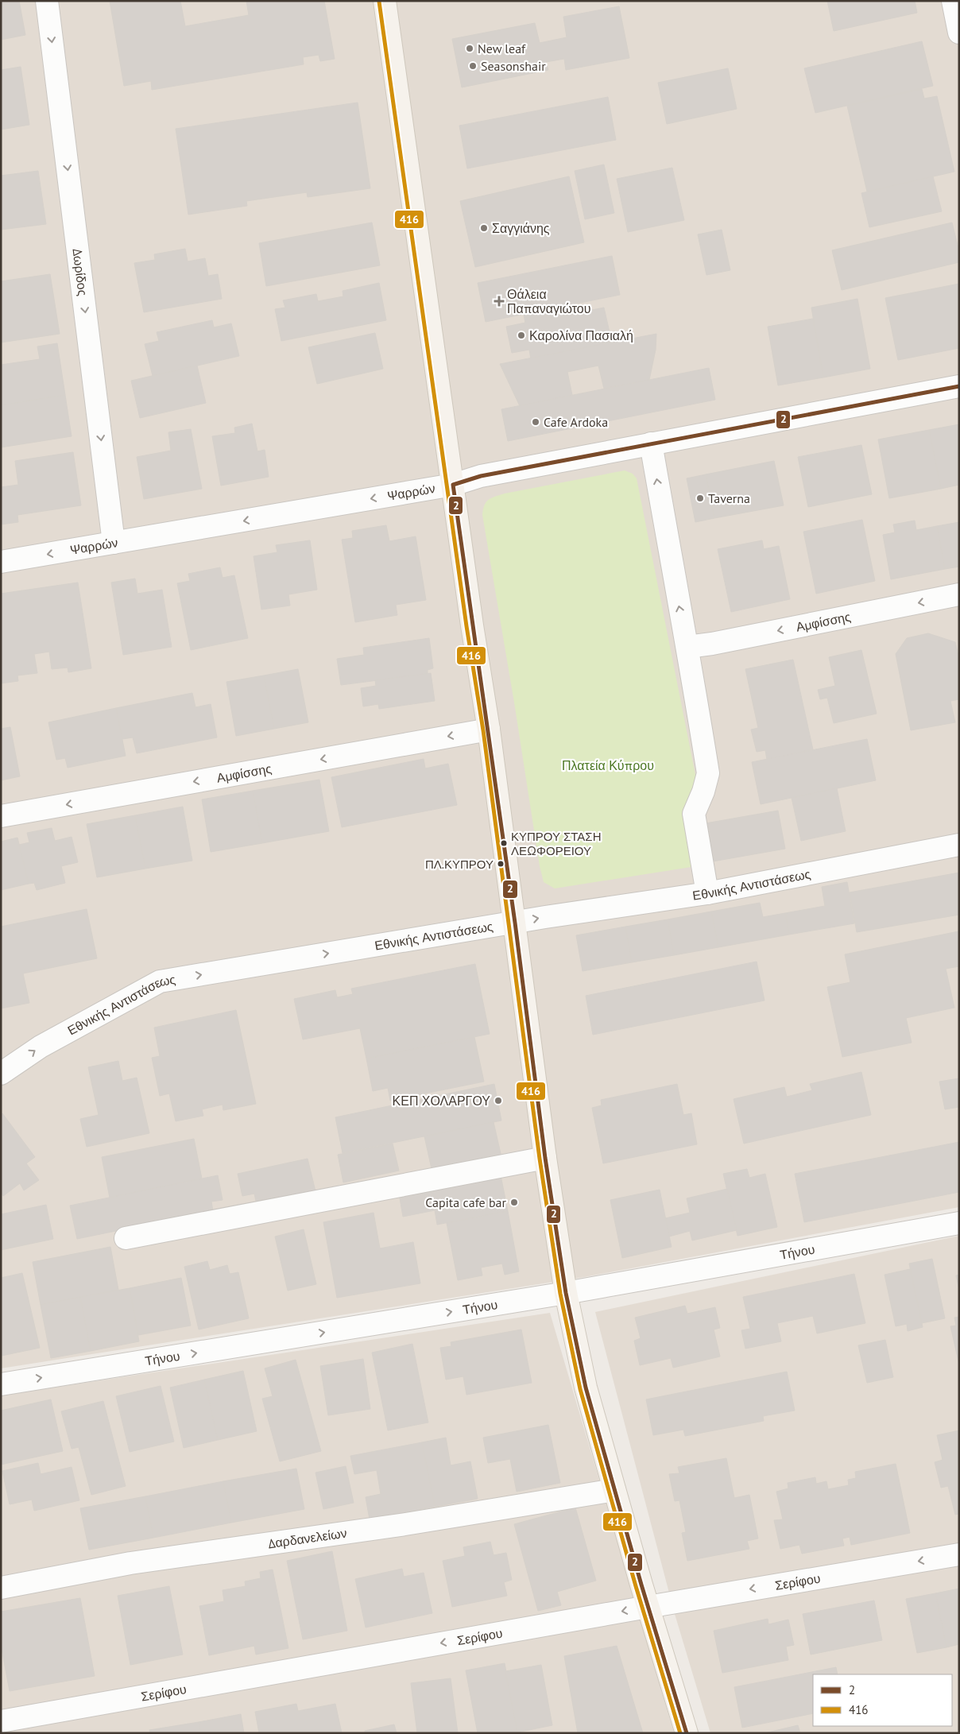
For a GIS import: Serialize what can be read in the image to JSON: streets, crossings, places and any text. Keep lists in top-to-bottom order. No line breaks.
{"streets":{"street":["Δωρίδος","Ψαρρών","Αμφίσσης","Εθνικής Αντιστάσεως","Τήνου","Δαρδανελείων","Σερίφου"]},"crossings":[["Δωρίδος","Ψαρρών"]],"one_way":["Δωρίδος","Ψαρρών","Αμφίσσης","Εθνικής Αντιστάσεως","Σερίφου"],"parks":["Πλατεία Κύπρου"],"places":{"other":["New leaf","Seasonshair","Σαγγιάνης","Καρολίνα Πασιαλή","Cafe Ardoka","Taverna","ΚΥΠΡΟΥ ΣΤΑΣΗ ΛΕΩΦΟΡΕΙΟΥ","ΠΛ.ΚΥΠΡΟΥ","ΚΕΠ ΧΟΛΑΡΓΟΥ","Capita cafe bar"],"health":["Θάλεια Παπαναγιώτου"]},"lines":["transit line 416","transit line 2"],"legend":["2","416"]}
